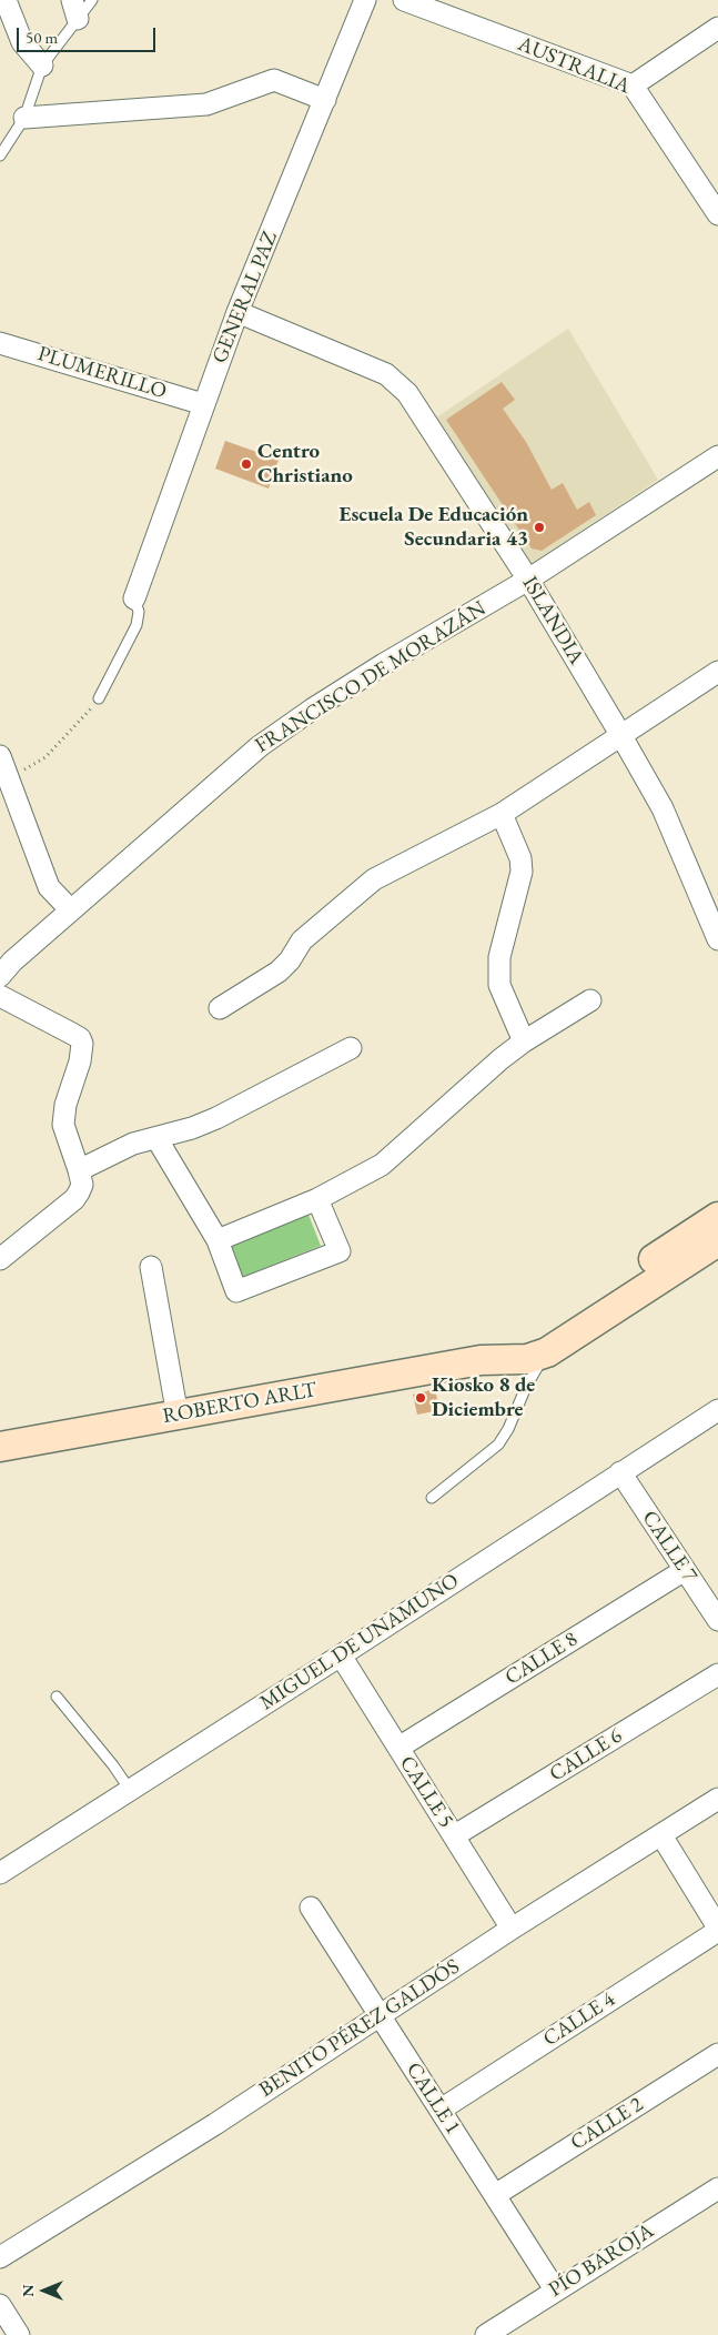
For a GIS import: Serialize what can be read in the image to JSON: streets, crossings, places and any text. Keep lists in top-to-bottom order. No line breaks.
{"streets":{"street":["AUSTRALIA","GENERAL PAZ","PLUMERILLO","ISLANDIA","FRANCISCO DE MORAZÁN","ROBERTO ARLT","CALLE 7","MIGUEL DE UNAMUNO","CALLE 8","CALLE 6","CALLE 5","CALLE 4","BENITO PÉREZ GALDÓS","CALLE 1","CALLE 2","PÍO BAROJA"]},"crossings":[["GENERAL PAZ","PLUMERILLO"],["GENERAL PAZ","ISLANDIA"],["ISLANDIA","FRANCISCO DE MORAZÁN"],["CALLE 7","MIGUEL DE UNAMUNO"],["CALLE 7","CALLE 8"],["MIGUEL DE UNAMUNO","CALLE 5"],["CALLE 8","CALLE 5"],["CALLE 6","CALLE 5"],["CALLE 5","BENITO PÉREZ GALDÓS"],["CALLE 4","CALLE 1"],["BENITO PÉREZ GALDÓS","CALLE 1"],["CALLE 1","CALLE 2"],["CALLE 1","PÍO BAROJA"]],"places":["Centro Christiano","Escuela De Educación Secundaria 43","Kiosko 8 de Diciembre"],"scale_bar":"50 m","north":"left"}
